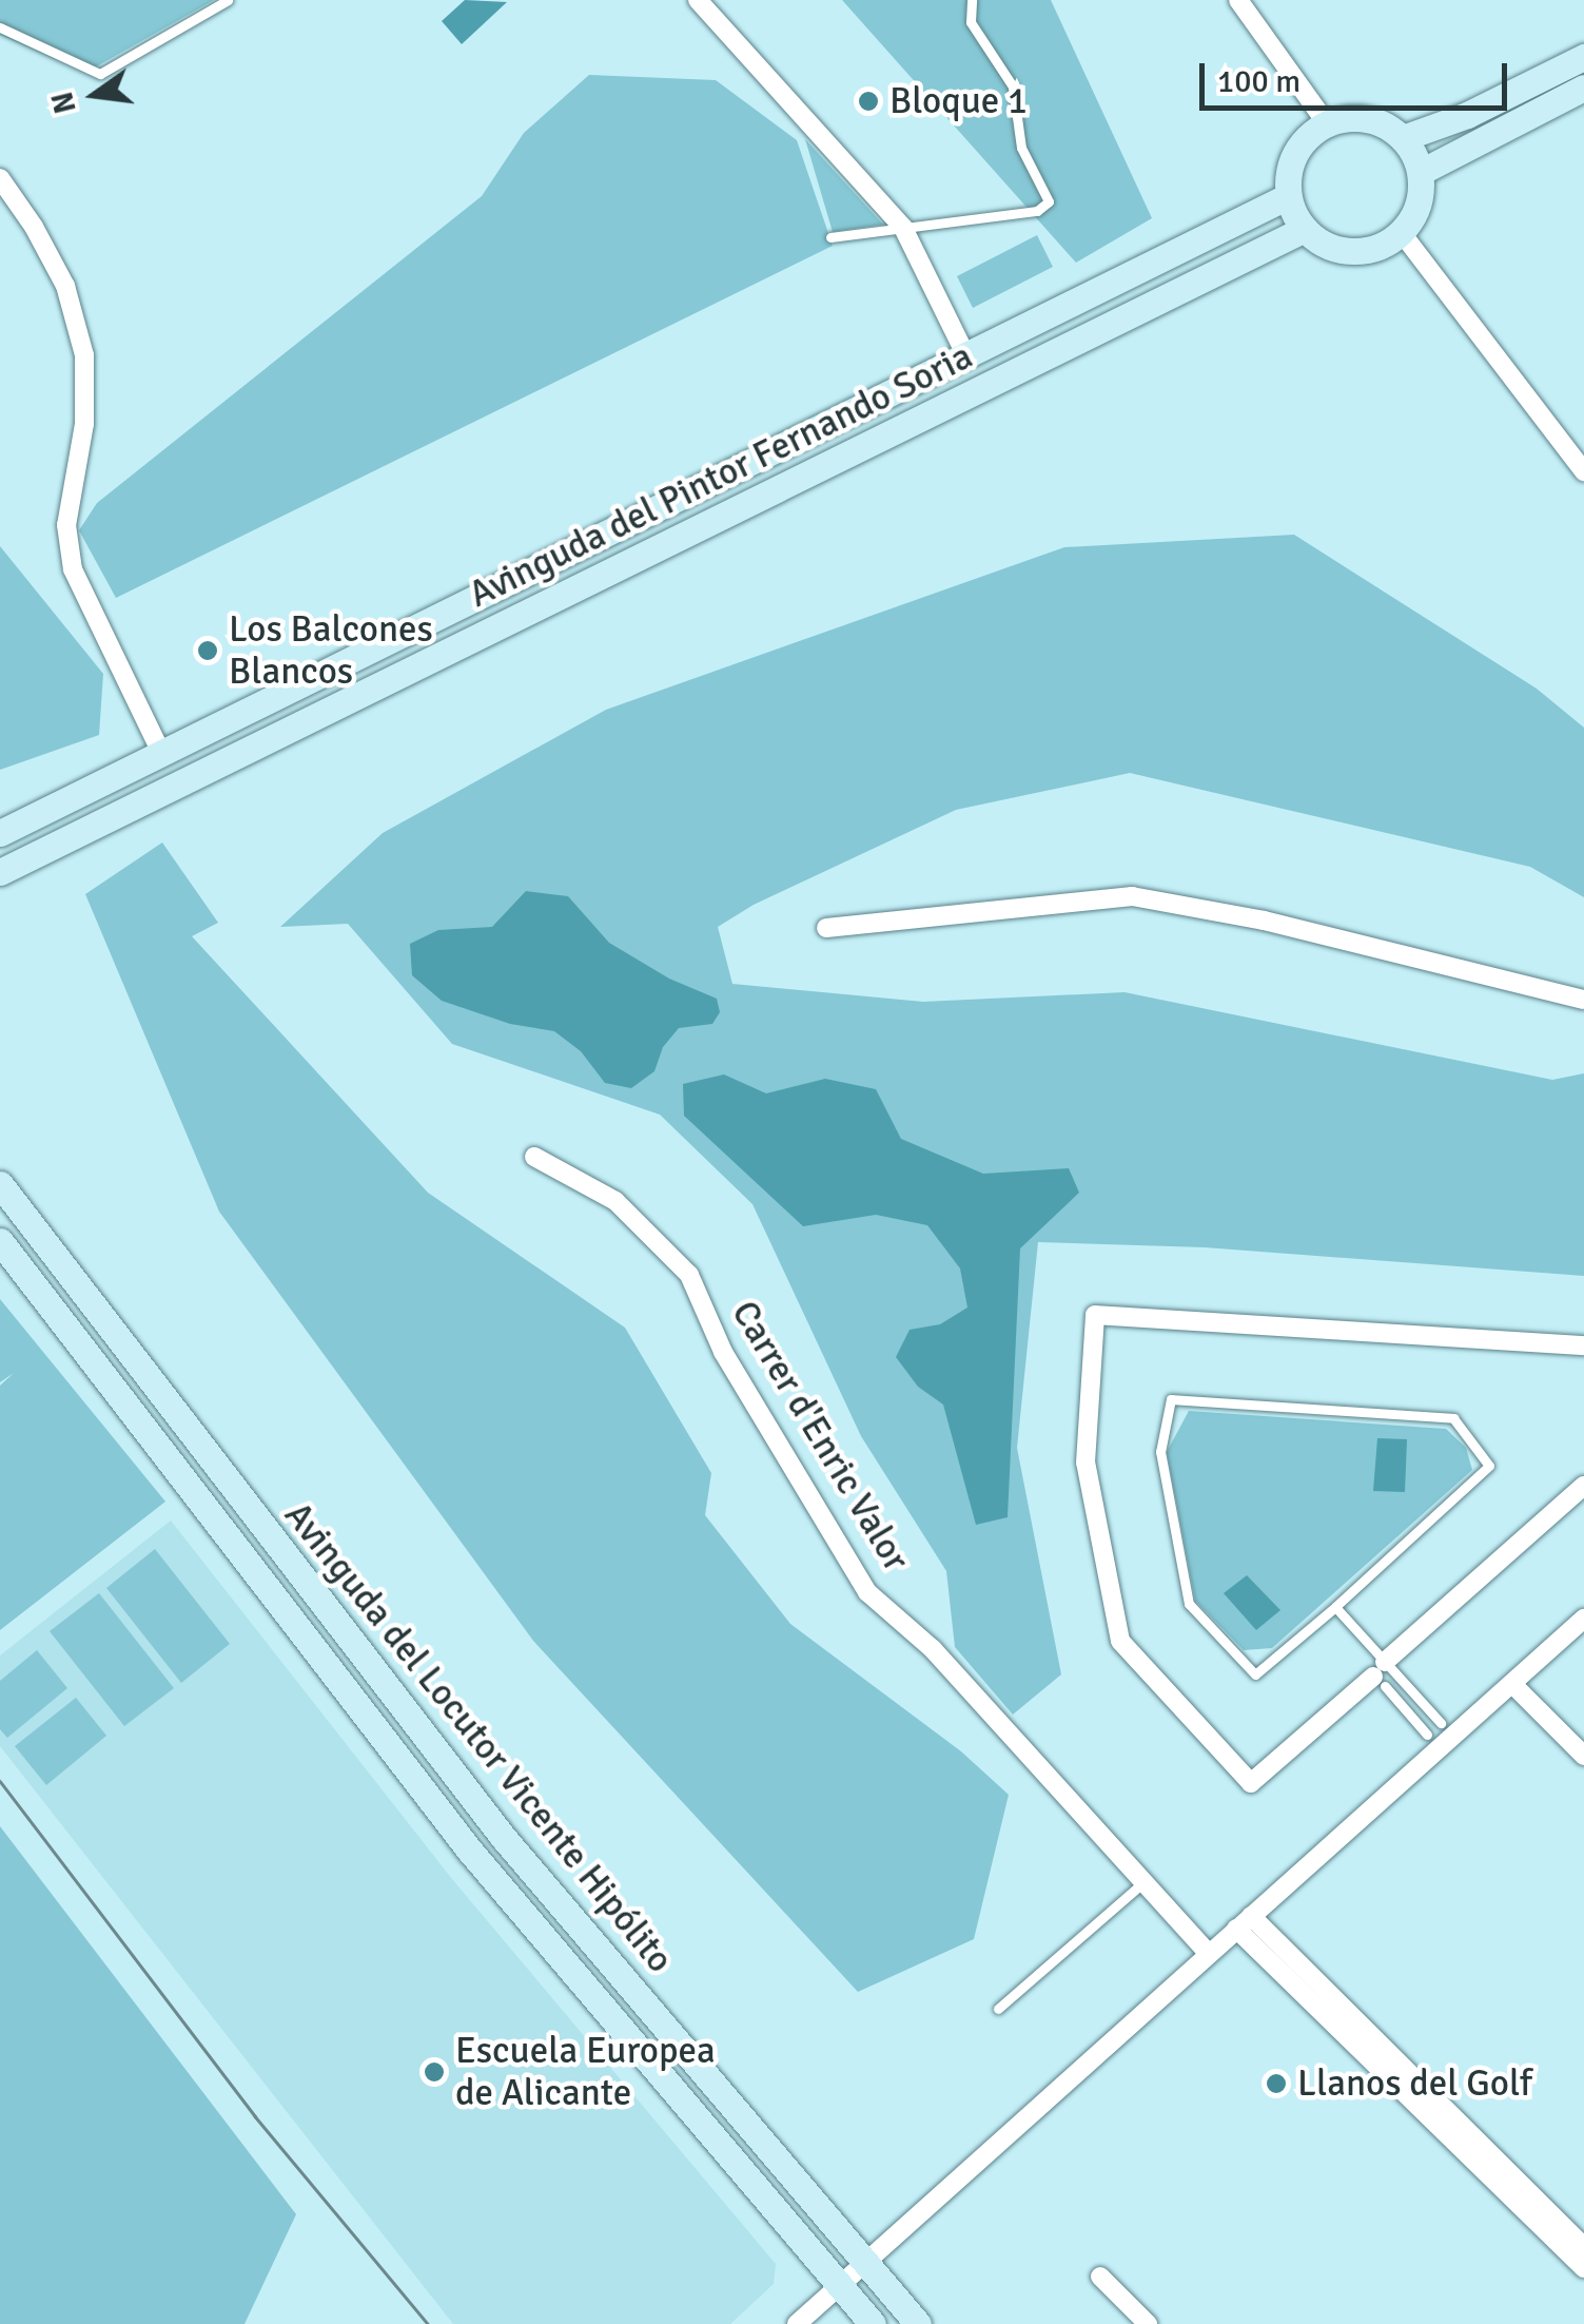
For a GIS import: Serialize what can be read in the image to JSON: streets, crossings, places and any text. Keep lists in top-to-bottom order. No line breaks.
{"streets":{"street":["Avinguda del Pintor Fernando Soria","Carrer d'Enric Valor","Avinguda del Locutor Vicente Hipólito"]},"places":["Bloque 1","Los Balcones Blancos","Escuela Europea de Alicante","Llanos del Golf"],"scale_bar":"100 m","north":"left"}
